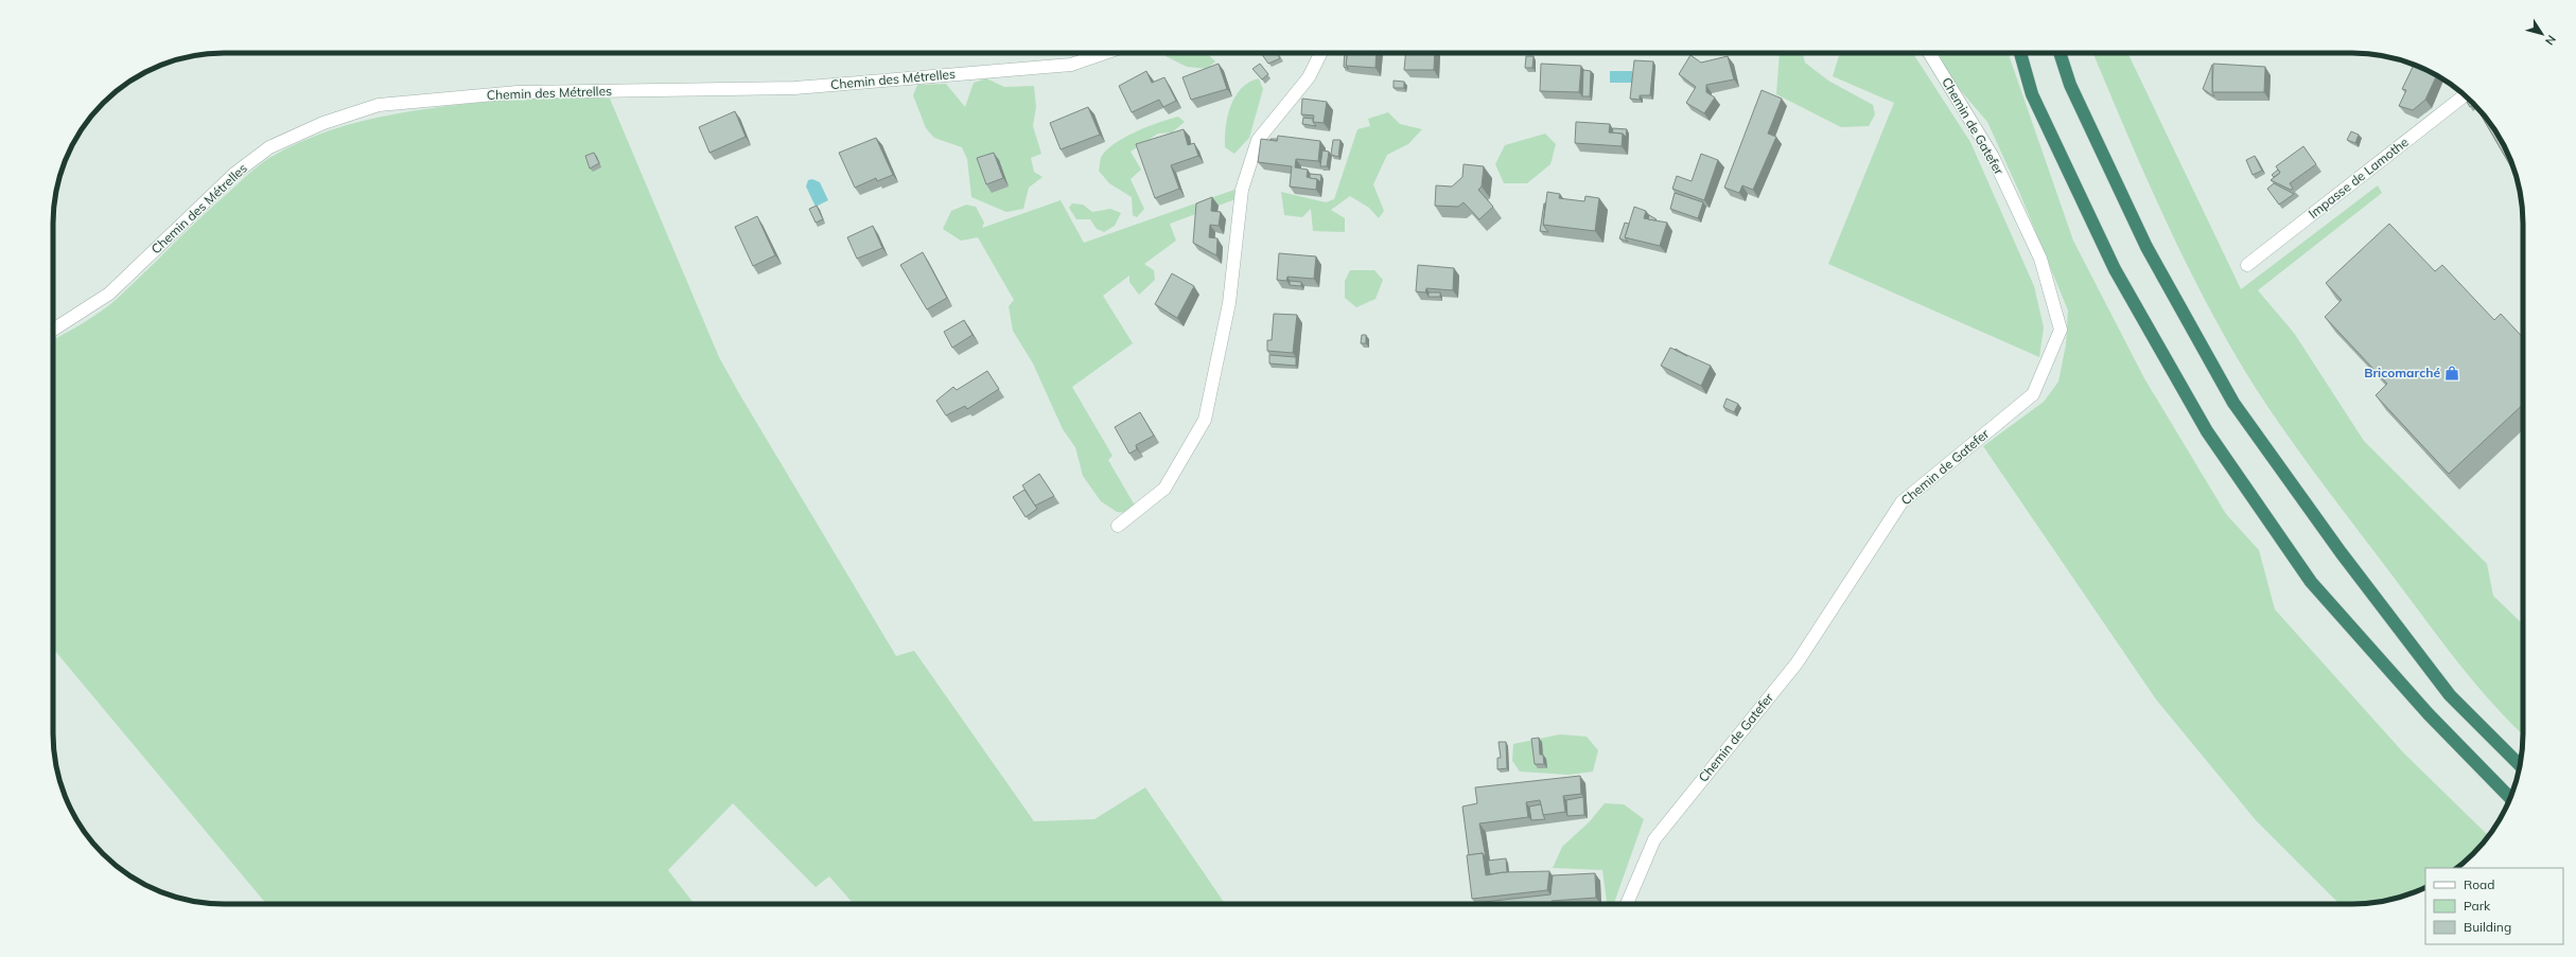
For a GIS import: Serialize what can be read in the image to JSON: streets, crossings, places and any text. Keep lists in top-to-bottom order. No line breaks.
{"streets":{"street":["Chemin des Métrelles","Chemin de Gatefer","Impasse de Lamothe"]},"places":{"shop":["Bricomarché"]},"legend":["Road","Park","Building"],"north":"bottom right"}
